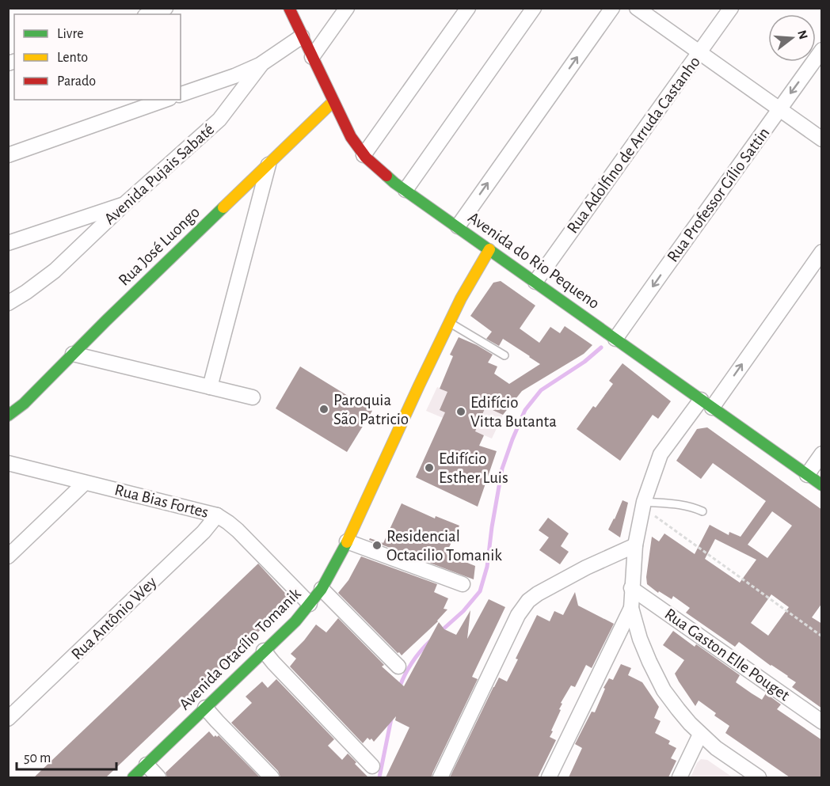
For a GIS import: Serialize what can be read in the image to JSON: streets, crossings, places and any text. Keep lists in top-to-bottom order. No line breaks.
{"streets":{"street":["Rua Adolfino de Arruda Castanho","Avenida Pujais Sabaté","Rua Professor Gílio Sattin","Rua José Luongo","Avenida do Rio Pequeno","Rua Bias Fortes","Rua Antônio Wey","Avenida Otacílio Tomanik","Rua Gaston Elle Pouget"]},"crossings":[["Rua Adolfino de Arruda Castanho","Avenida do Rio Pequeno"],["Avenida Pujais Sabaté","Avenida do Rio Pequeno"],["Rua Professor Gílio Sattin","Avenida do Rio Pequeno"],["Rua José Luongo","Avenida do Rio Pequeno"],["Avenida do Rio Pequeno","Avenida Otacílio Tomanik"],["Rua Bias Fortes","Rua Antônio Wey"],["Rua Bias Fortes","Avenida Otacílio Tomanik"]],"places":["Paroquia São Patricio","Edifício Vitta Butanta","Edifício Esther Luis","Residencial Octacilio Tomanik"],"legend":["Livre","Lento","Parado"],"scale_bar":"50 m","north":"right"}
